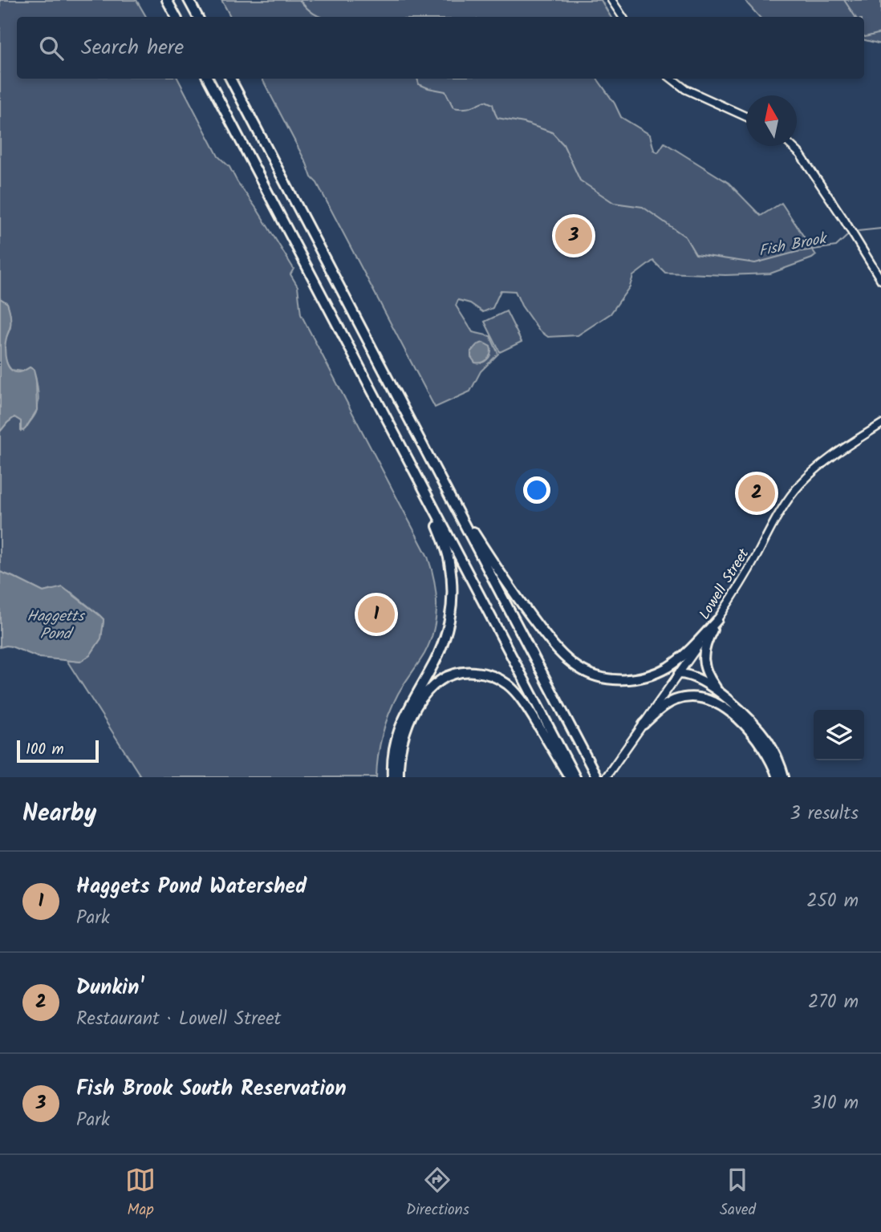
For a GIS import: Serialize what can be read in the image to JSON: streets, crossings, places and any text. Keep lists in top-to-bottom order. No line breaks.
{"streets":{"main road":["Lowell Street"]},"water":["Fish Brook","Haggetts Pond"],"scale_bar":"100 m","north":"top","page":{"search":"Search here","pins":["3","2","1"],"scale":"100 m","heading":["Nearby","3 results"],"list":[{"mark":"1","name":"Haggets Pond Watershed","note":"Park","value":"250 m"},{"mark":"2","name":"Dunkin'","note":"Restaurant · Lowell Street","value":"270 m"},{"mark":"3","name":"Fish Brook South Reservation","note":"Park","value":"310 m"}],"nav":["Map","Directions","Saved"]}}
